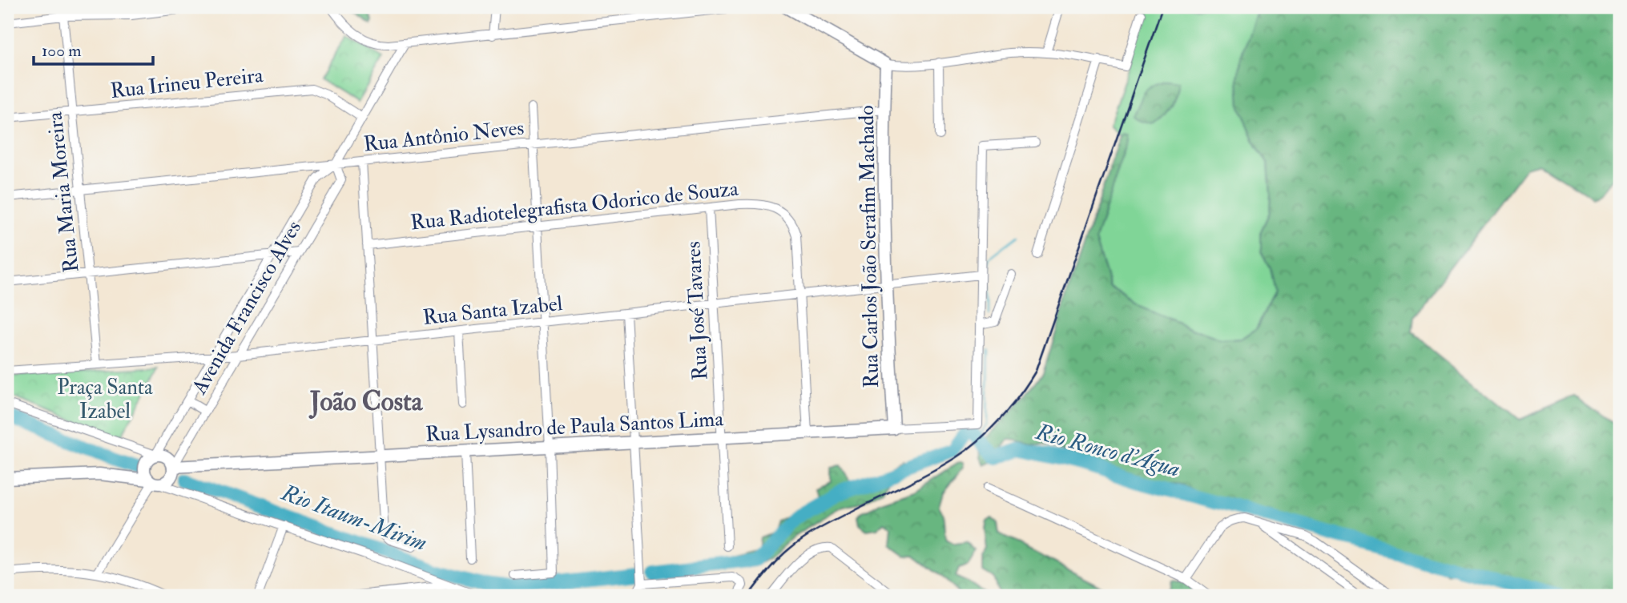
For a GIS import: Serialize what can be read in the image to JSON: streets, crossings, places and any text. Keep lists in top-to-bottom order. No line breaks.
{"streets":{"street":["Rua Irineu Pereira","Rua Antônio Neves","Rua Maria Moreira","Rua Radiotelegrafista Odorico de Souza","Rua Carlos João Serafim Machado","Avenida Francisco Alves","Rua Santa Izabel","Rua José Tavares","Rua Lysandro de Paula Santos Lima"]},"crossings":[["Rua Irineu Pereira","Rua Maria Moreira"],["Rua Irineu Pereira","Avenida Francisco Alves"],["Rua Antônio Neves","Rua Maria Moreira"],["Rua Antônio Neves","Rua Carlos João Serafim Machado"],["Rua Antônio Neves","Avenida Francisco Alves"],["Rua Maria Moreira","Rua Santa Izabel"],["Rua Radiotelegrafista Odorico de Souza","Rua Santa Izabel"],["Rua Radiotelegrafista Odorico de Souza","Rua José Tavares"],["Rua Carlos João Serafim Machado","Rua Santa Izabel"],["Rua Carlos João Serafim Machado","Rua Lysandro de Paula Santos Lima"],["Avenida Francisco Alves","Rua Santa Izabel"],["Avenida Francisco Alves","Rua Lysandro de Paula Santos Lima"],["Rua Santa Izabel","Rua José Tavares"],["Rua José Tavares","Rua Lysandro de Paula Santos Lima"]],"districts":["João Costa"],"water":["Rio Ronco d'Água","Rio Itaum-Mirim"],"parks":["Praça Santa Izabel"],"scale_bar":"100 m"}
